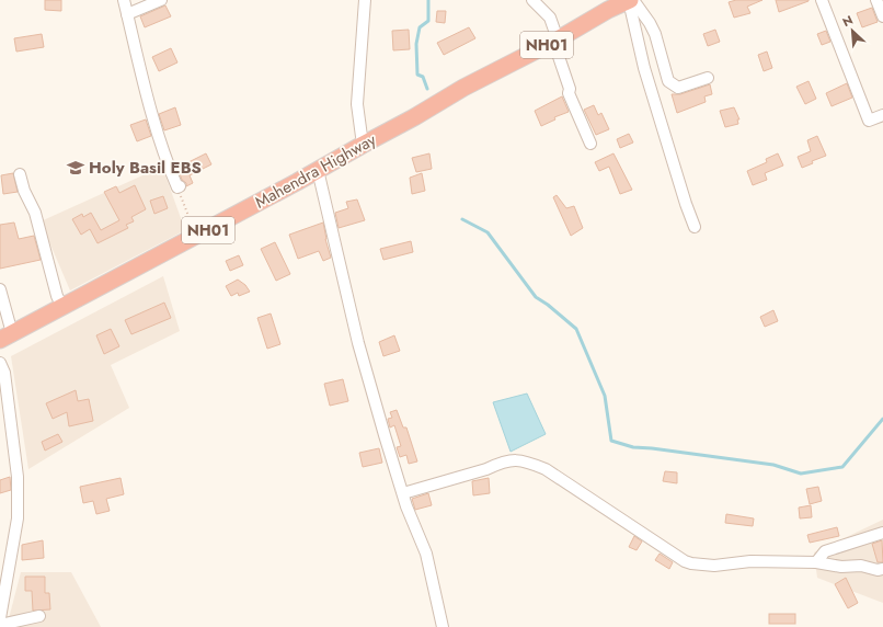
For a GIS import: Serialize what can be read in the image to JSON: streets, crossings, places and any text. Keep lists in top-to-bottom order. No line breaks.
{"streets":{"highway":["NH01","Mahendra Highway"]},"places":{"school or university":["Holy Basil EBS"]},"north":"top left"}
